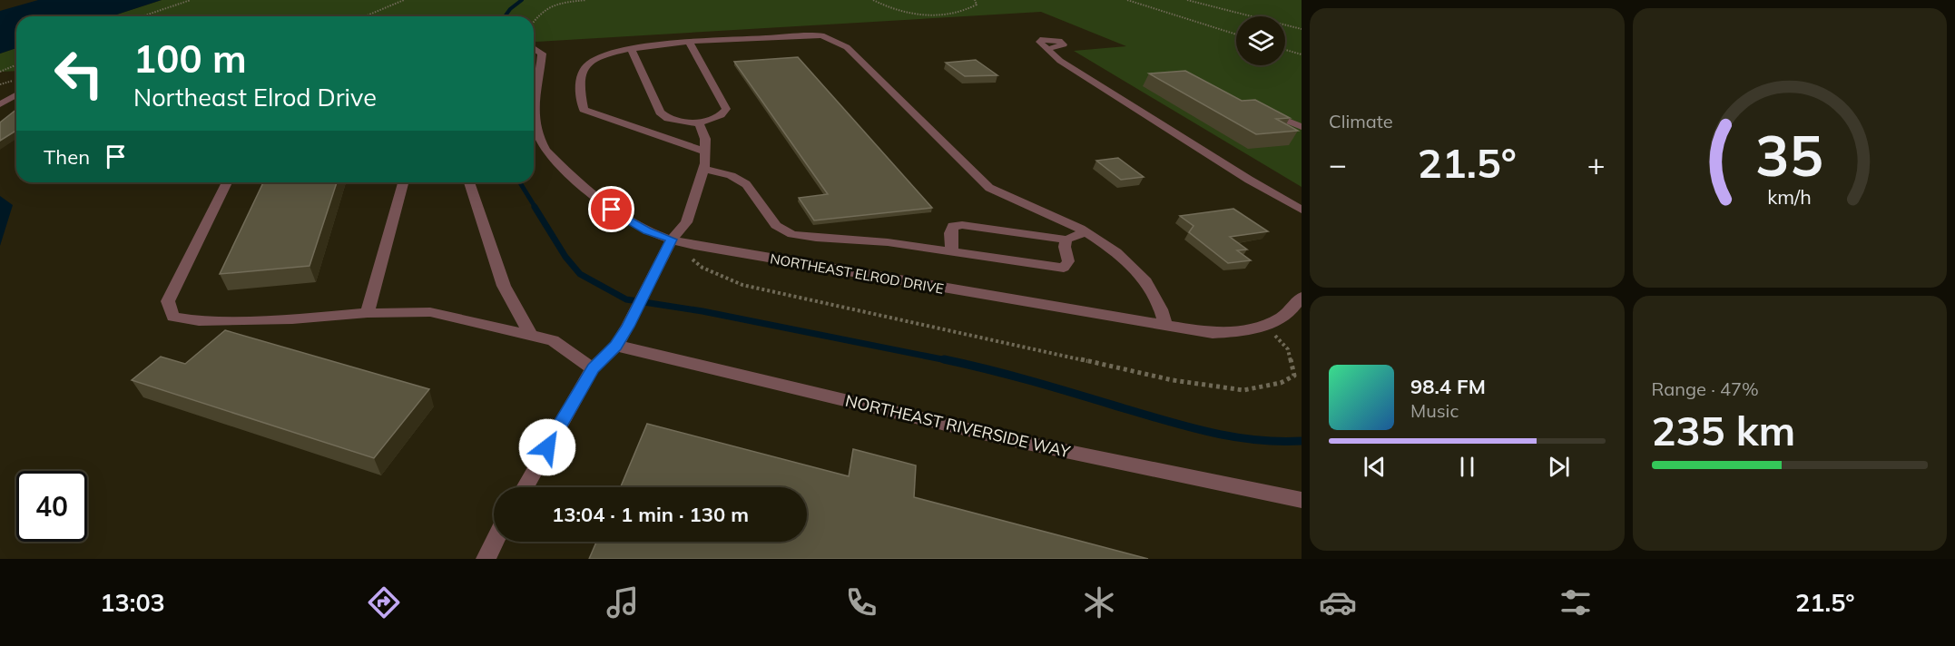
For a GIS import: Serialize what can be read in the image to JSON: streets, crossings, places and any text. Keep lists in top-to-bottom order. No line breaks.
{"streets":{"street":["NORTHEAST ELROD DRIVE","NORTHEAST RIVERSIDE WAY"]},"page":{"tile":["Climate",["Range · 47%","235 km"]],"turn":["100 m","Northeast Elrod Drive"],"then":"Then","heat":["−","21.5°","+"],"song":["98.4 FM","Music"],"limit":"40","trip":"13:04 · 1 min · 130 m","tabs":["13:03","21.5°"],"gauge":["35","km/h"]}}
